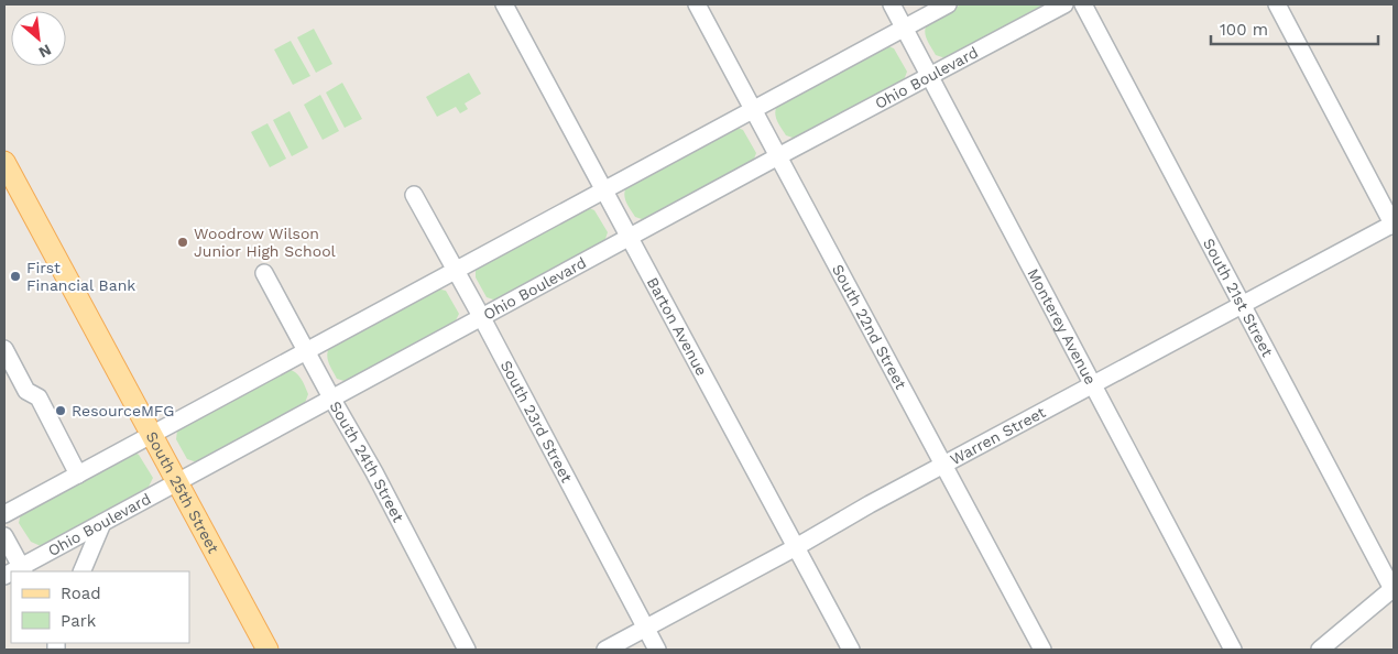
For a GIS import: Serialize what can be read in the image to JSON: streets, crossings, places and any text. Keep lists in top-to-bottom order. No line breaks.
{"streets":{"main road":["South 25th Street"],"street":["Ohio Boulevard","South 21st Street","Barton Avenue","South 22nd Street","Monterey Avenue","South 23rd Street","Warren Street","South 24th Street"]},"crossings":[["Ohio Boulevard","Barton Avenue"],["Ohio Boulevard","South 22nd Street"],["Ohio Boulevard","Monterey Avenue"],["Ohio Boulevard","South 23rd Street"],["Ohio Boulevard","South 24th Street"],["Ohio Boulevard","South 25th Street"],["South 21st Street","Warren Street"],["Barton Avenue","Warren Street"],["South 22nd Street","Warren Street"],["Monterey Avenue","Warren Street"],["South 23rd Street","Warren Street"]],"places":["Woodrow Wilson Junior High School","First Financial Bank","ResourceMFG"],"legend":["Road","Park"],"scale_bar":"100 m","north":"bottom right"}
